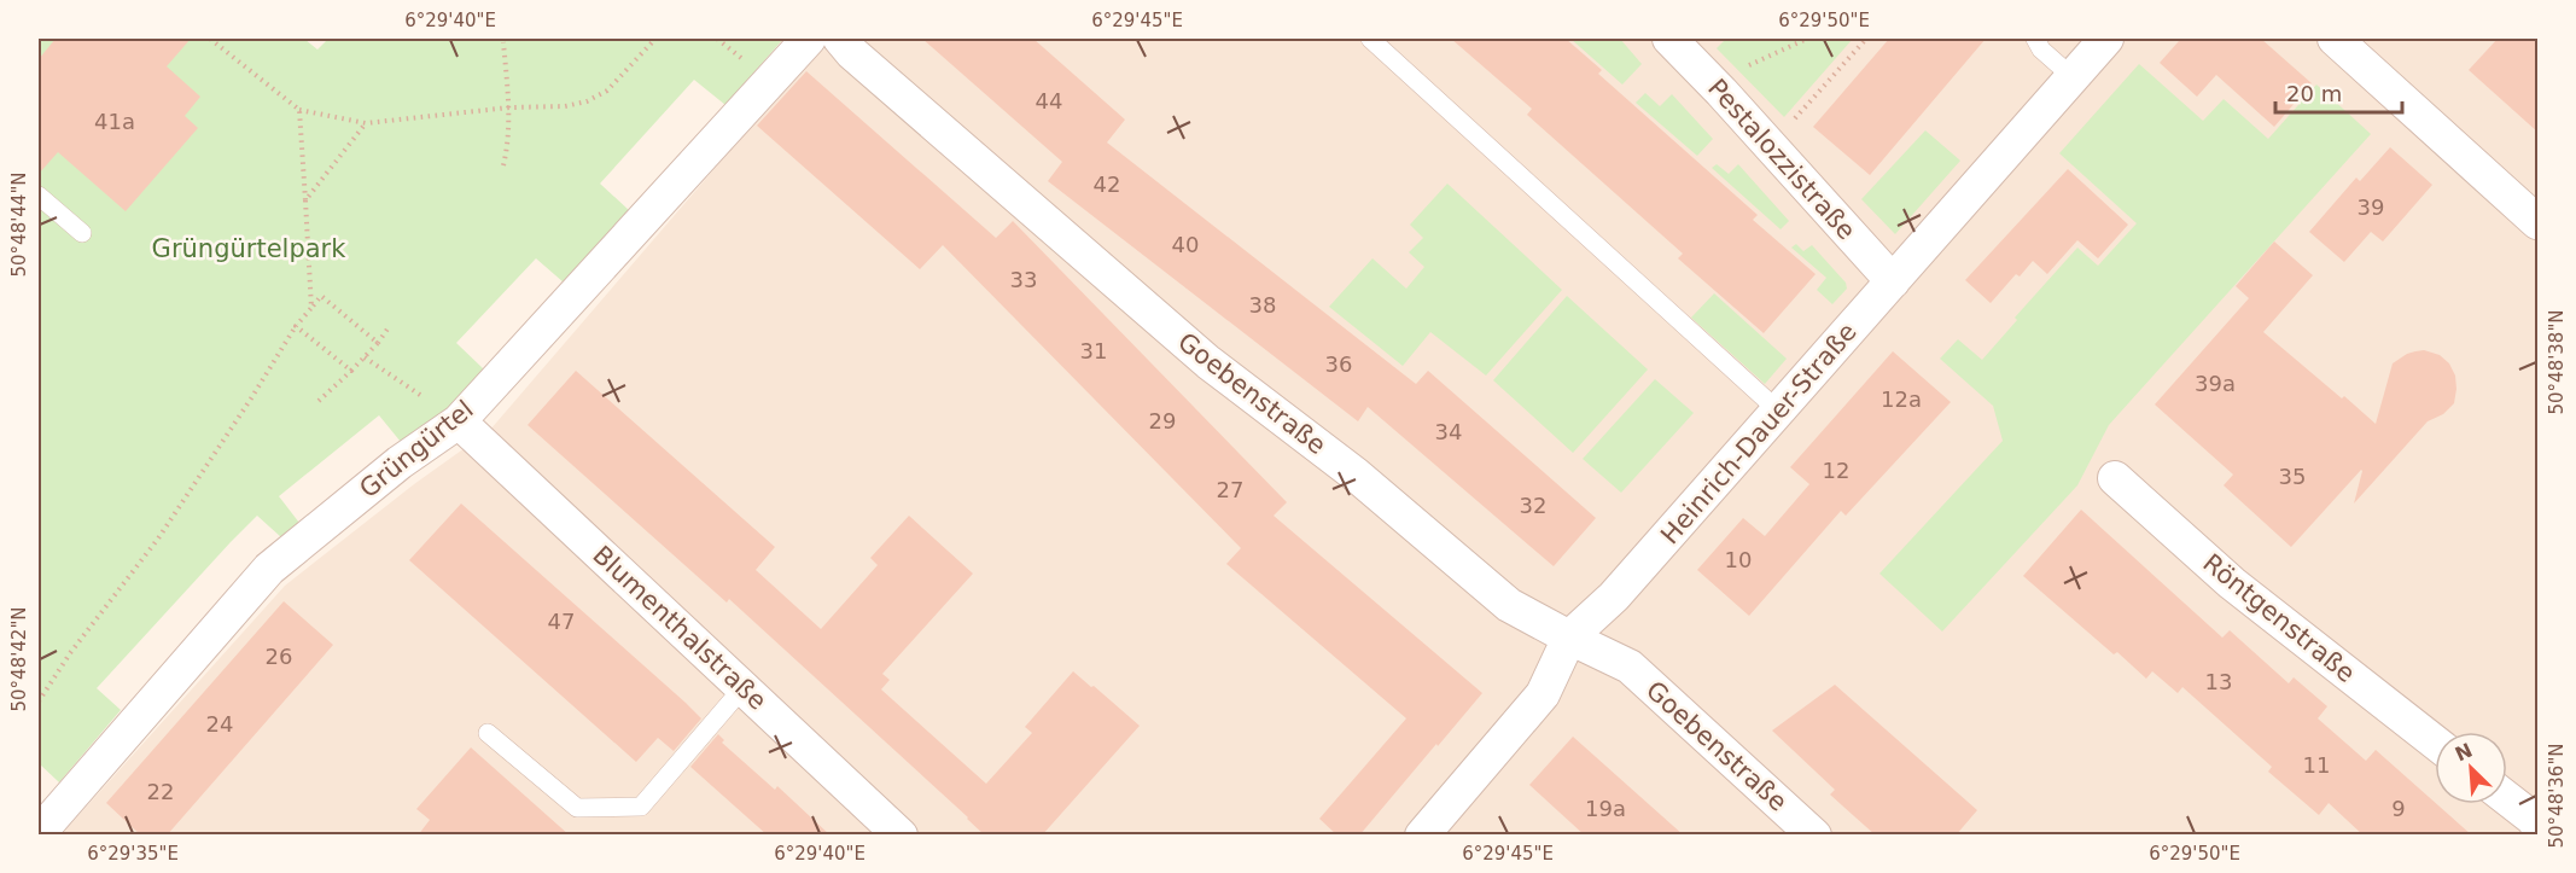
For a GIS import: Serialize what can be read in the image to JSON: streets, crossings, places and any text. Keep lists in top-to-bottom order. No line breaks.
{"streets":{"street":["Pestalozzistraße","Goebenstraße","Heinrich-Dauer-Straße","Grüngürtel","Röntgenstraße","Blumenthalstraße"]},"crossings":[["Pestalozzistraße","Heinrich-Dauer-Straße"],["Goebenstraße","Heinrich-Dauer-Straße"],["Grüngürtel","Blumenthalstraße"]],"parks":["Grüngürtelpark"],"house_numbers":["44","41a","42","39","40","33","38","31","36","39a","12a","29","34","12","35","27","32","10","47","26","13","24","11","22","19a","9"],"scale_bar":"20 m","north":"top left","coordinates":["6°29'40\"E","6°29'45\"E","6°29'50\"E","50°48'44\"N","50°48'38\"N","50°48'42\"N","50°48'36\"N","6°29'35\"E"]}
